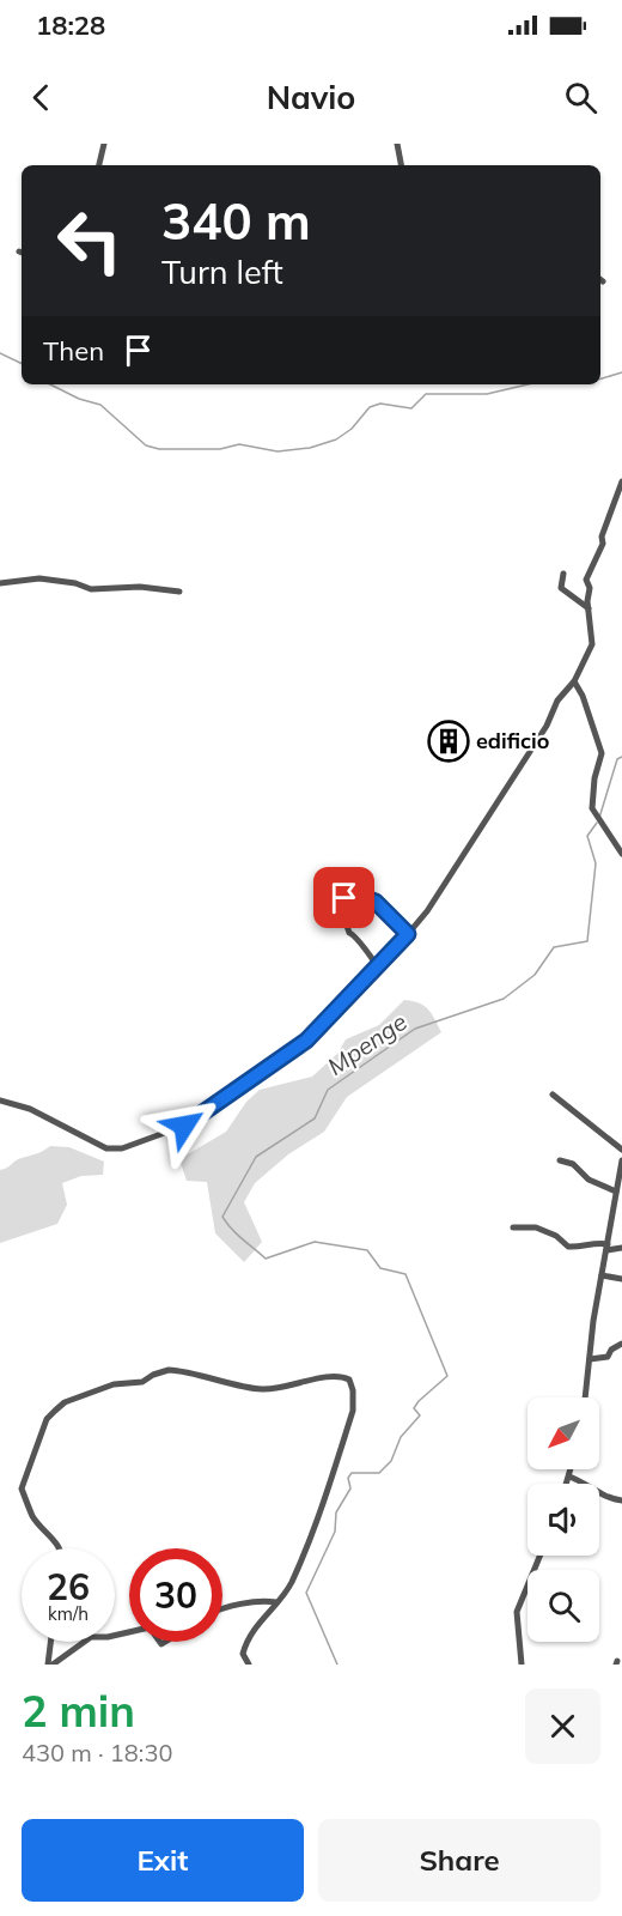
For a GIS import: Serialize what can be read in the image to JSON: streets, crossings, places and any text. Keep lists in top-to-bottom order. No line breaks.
{"water":["Mpenge"],"places":{"building":["edificio"]},"north":"bottom left","page":{"status":"18:28","header":"Navio","turn":["340 m","Turn left"],"then":"Then","speed":"26 km/h","limit":"30","heading":["2 min","430 m · 18:30"],"buttons":["Exit","Share"]}}
